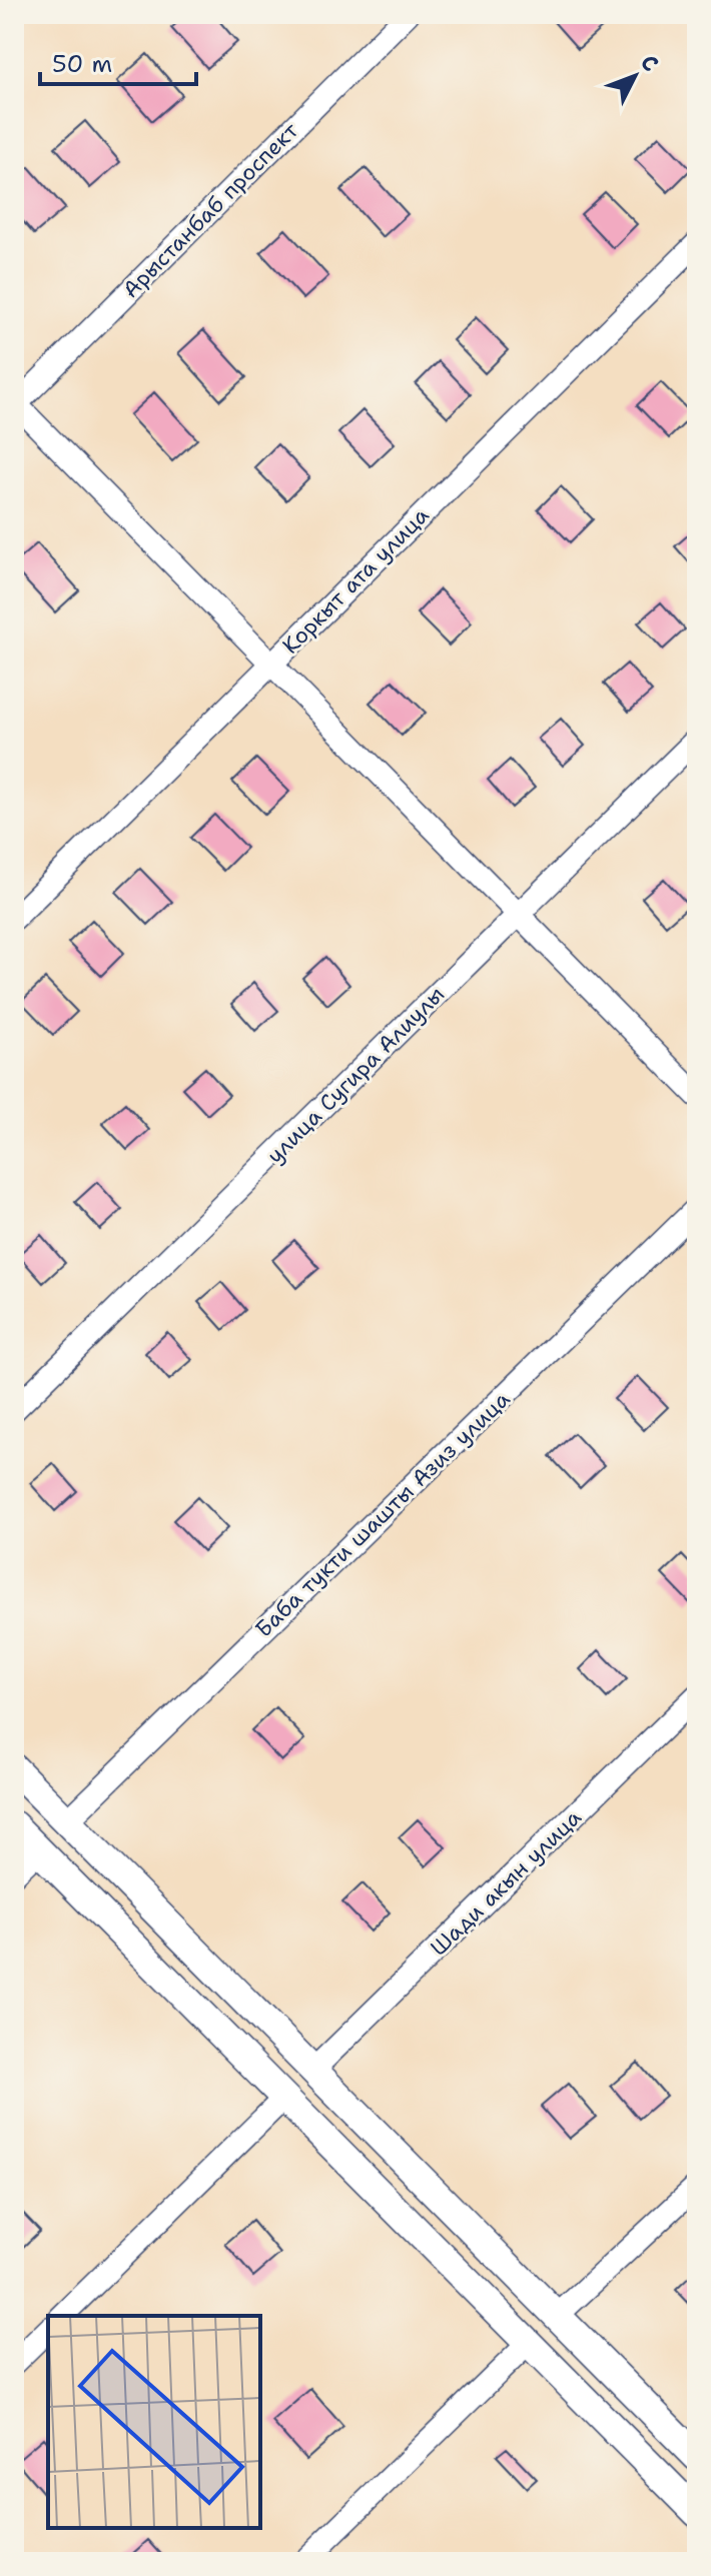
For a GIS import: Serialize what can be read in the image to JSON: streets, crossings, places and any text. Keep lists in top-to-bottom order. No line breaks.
{"streets":{"street":["Арыстанбаб проспект","Коркыт ата улица","улица Сугира Алиулы","Баба тукти шашты Азиз улица","Шади акын улица"]},"scale_bar":"50 m","north":"top right"}
